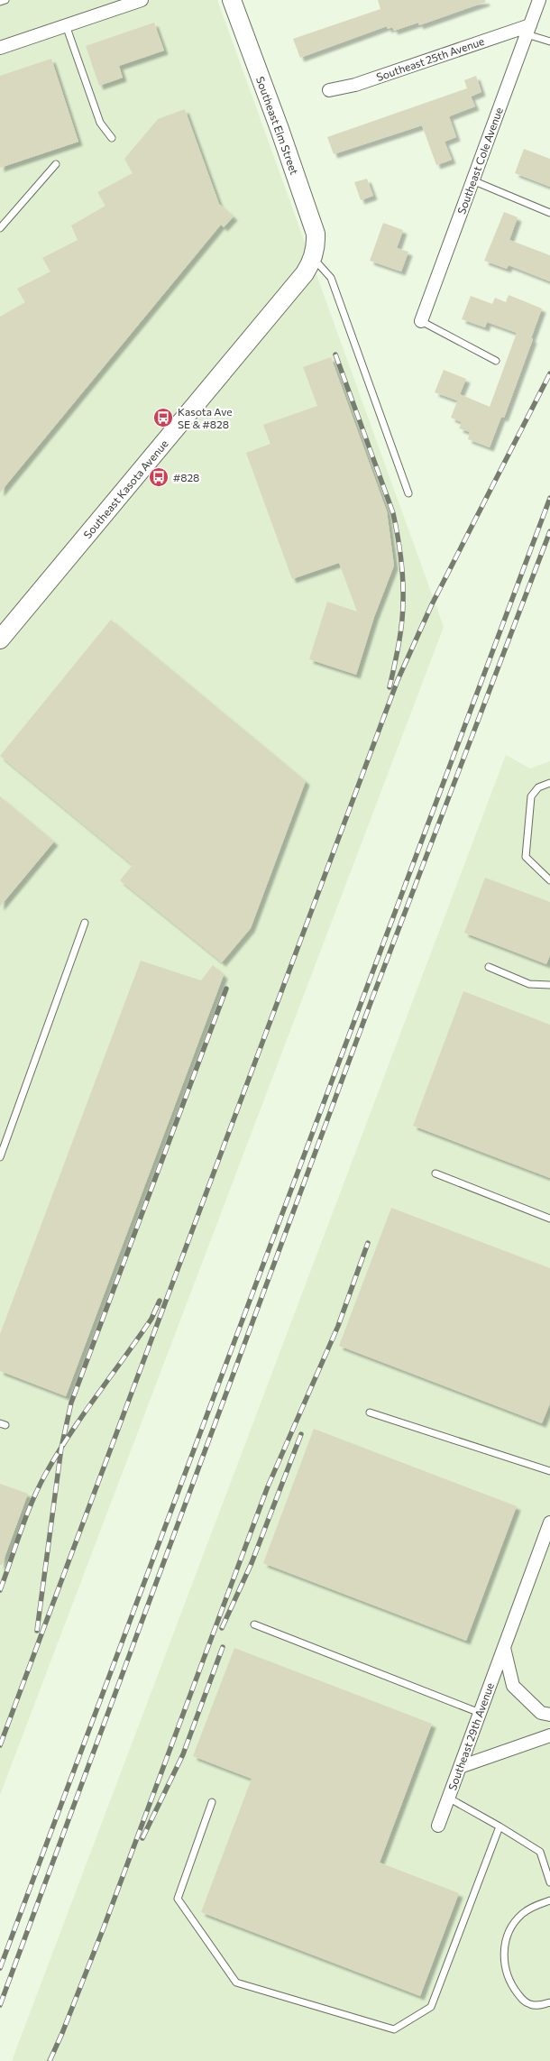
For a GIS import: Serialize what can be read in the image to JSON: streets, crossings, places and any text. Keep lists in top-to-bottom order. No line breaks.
{"streets":{"street":["Southeast 25th Avenue","Southeast Elm Street","Southeast Cole Avenue","Southeast Kasota Avenue","Southeast 29th Avenue"]},"crossings":[["Southeast 25th Avenue","Southeast Cole Avenue"],["Southeast Elm Street","Southeast Kasota Avenue"]],"places":{"bus stop":["Kasota Ave SE & #828","#828"]}}
